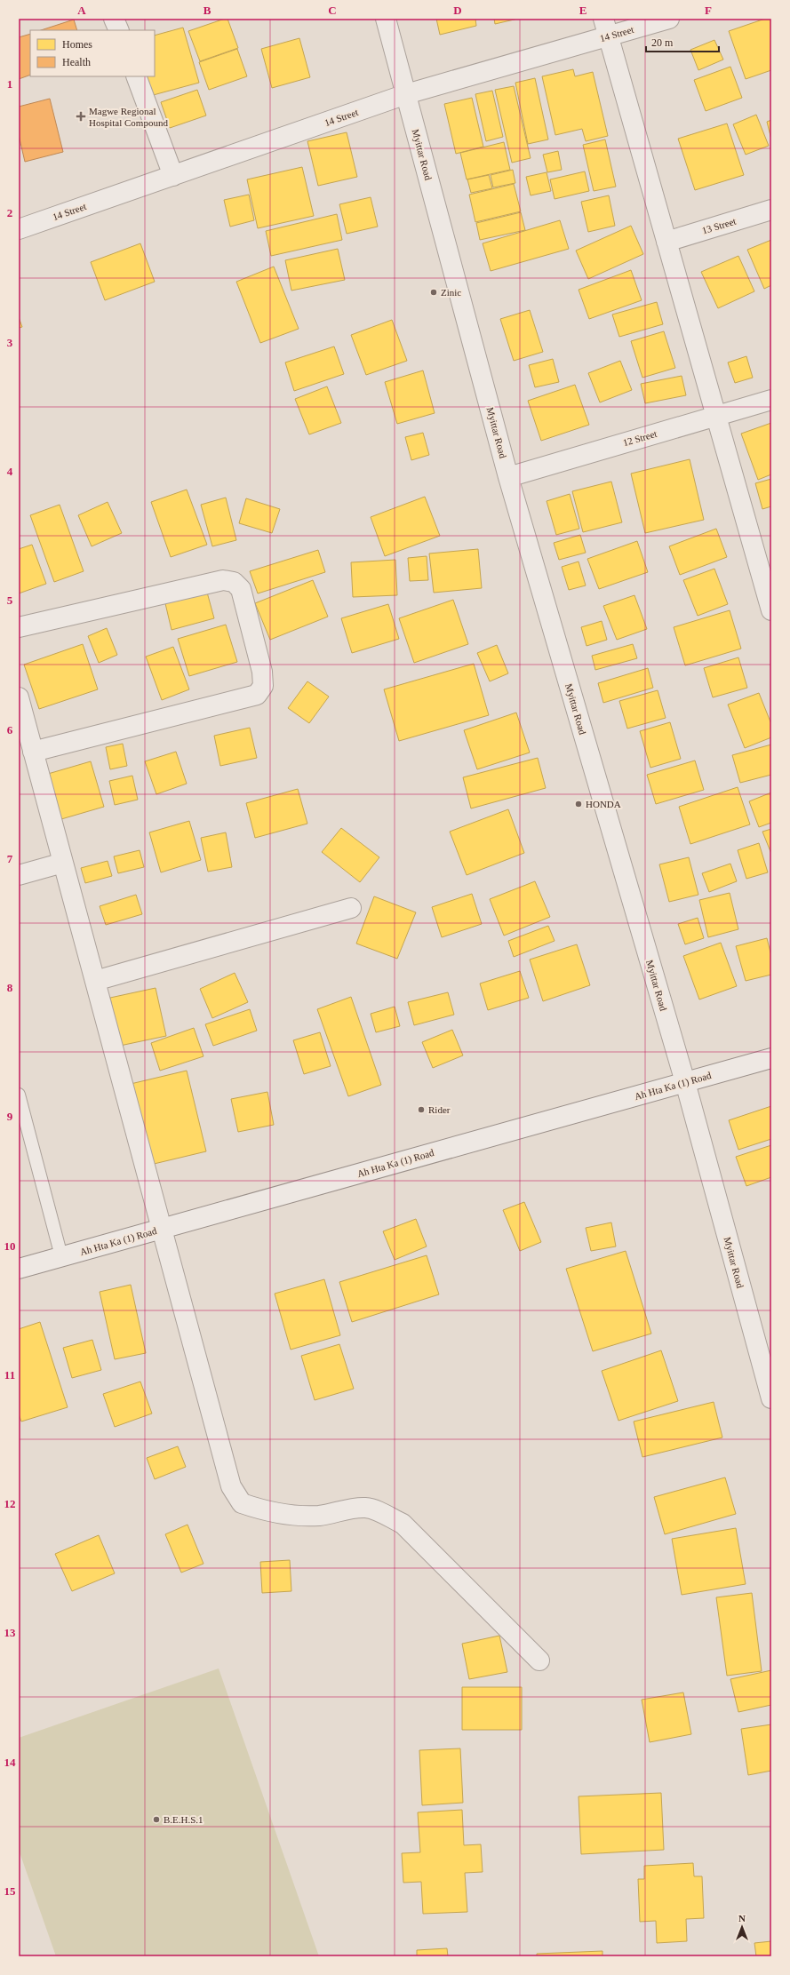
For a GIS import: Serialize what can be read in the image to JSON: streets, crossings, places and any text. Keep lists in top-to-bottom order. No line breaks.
{"streets":{"street":["14 Street","Myittar Road","13 Street","12 Street","Ah Hta Ka (1) Road"]},"crossings":[["14 Street","Myittar Road"],["Myittar Road","12 Street"],["Myittar Road","Ah Hta Ka (1) Road"]],"places":{"health":["Magwe Regional Hospital Compound"],"other":["Zinic","HONDA","Rider","B.E.H.S.1"]},"legend":["Homes","Health"],"scale_bar":"20 m","north":"top","grid":{"columns":["A","B","C","D","E","F"],"rows":["1","2","3","4","5","6","7","8","9","10","11","12","13","14","15"]}}
